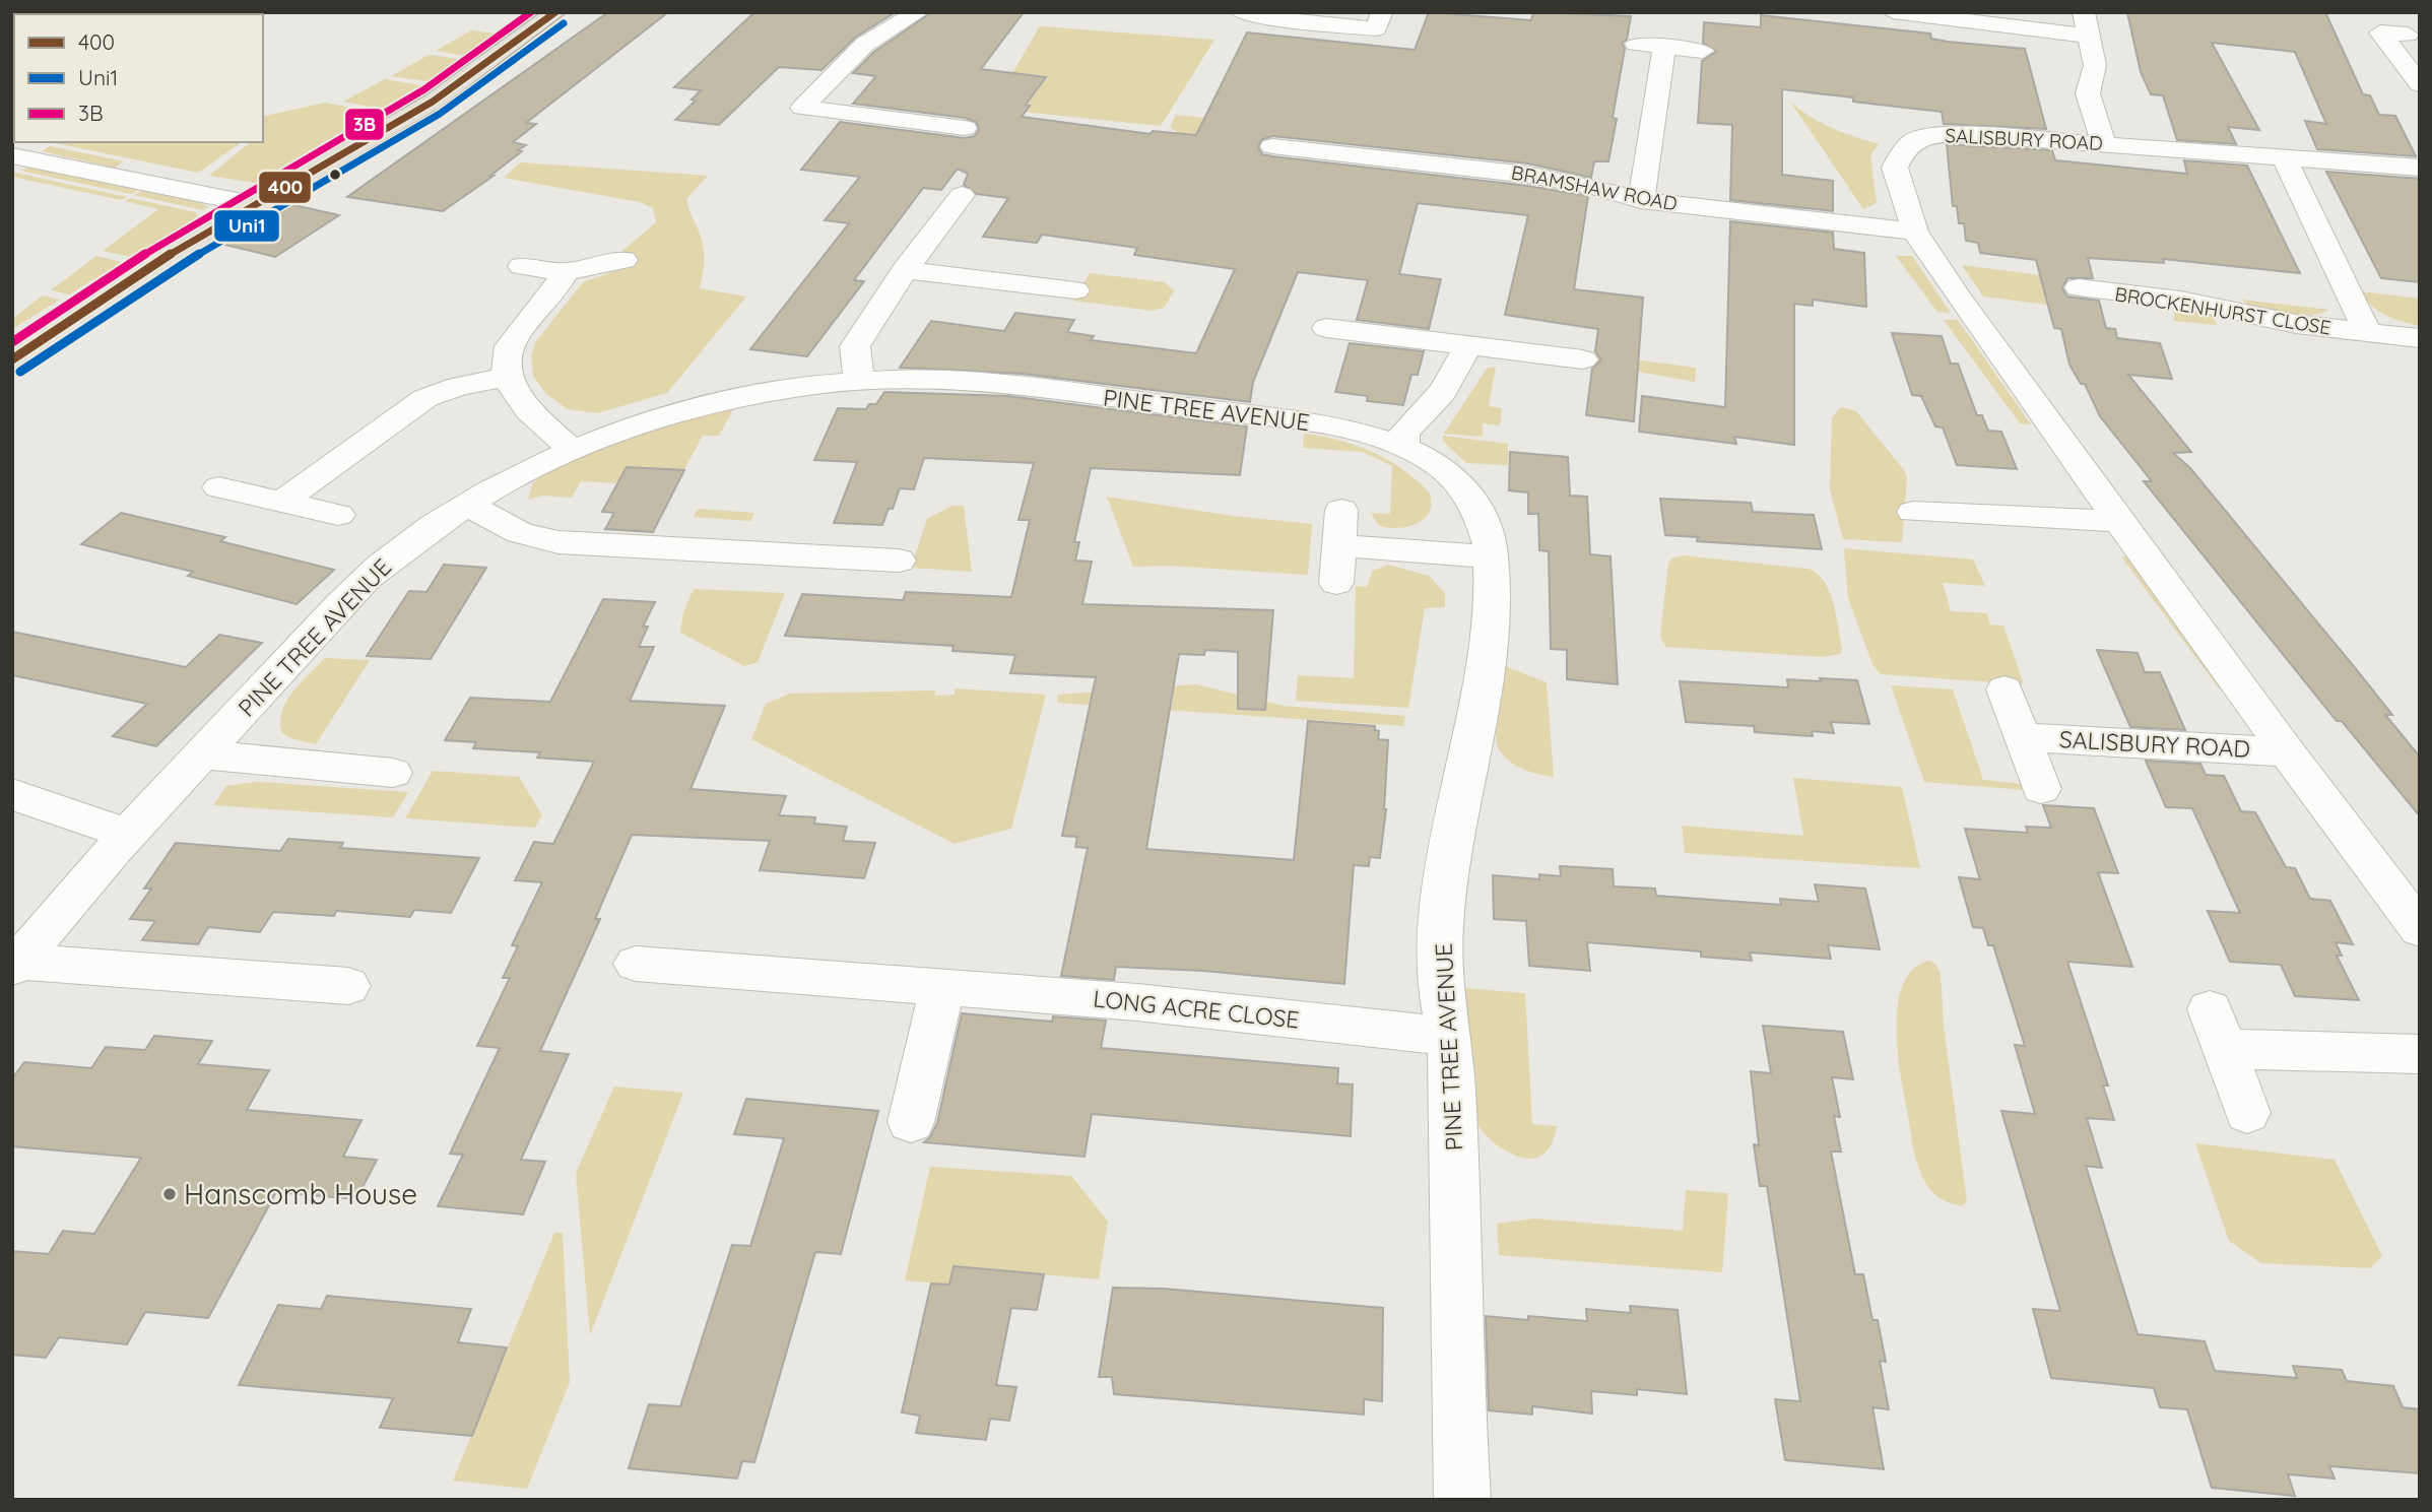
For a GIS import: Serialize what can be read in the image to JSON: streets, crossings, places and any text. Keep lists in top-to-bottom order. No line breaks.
{"streets":{"street":["SALISBURY ROAD","BRAMSHAW ROAD","BROCKENHURST CLOSE","PINE TREE AVENUE","LONG ACRE CLOSE"]},"crossings":[["SALISBURY ROAD","BRAMSHAW ROAD"],["SALISBURY ROAD","BROCKENHURST CLOSE"],["PINE TREE AVENUE","LONG ACRE CLOSE"]],"places":["Hanscomb House"],"lines":["transit line 400","transit line 3B","transit line Uni1"],"legend":["400","Uni1","3B"]}
